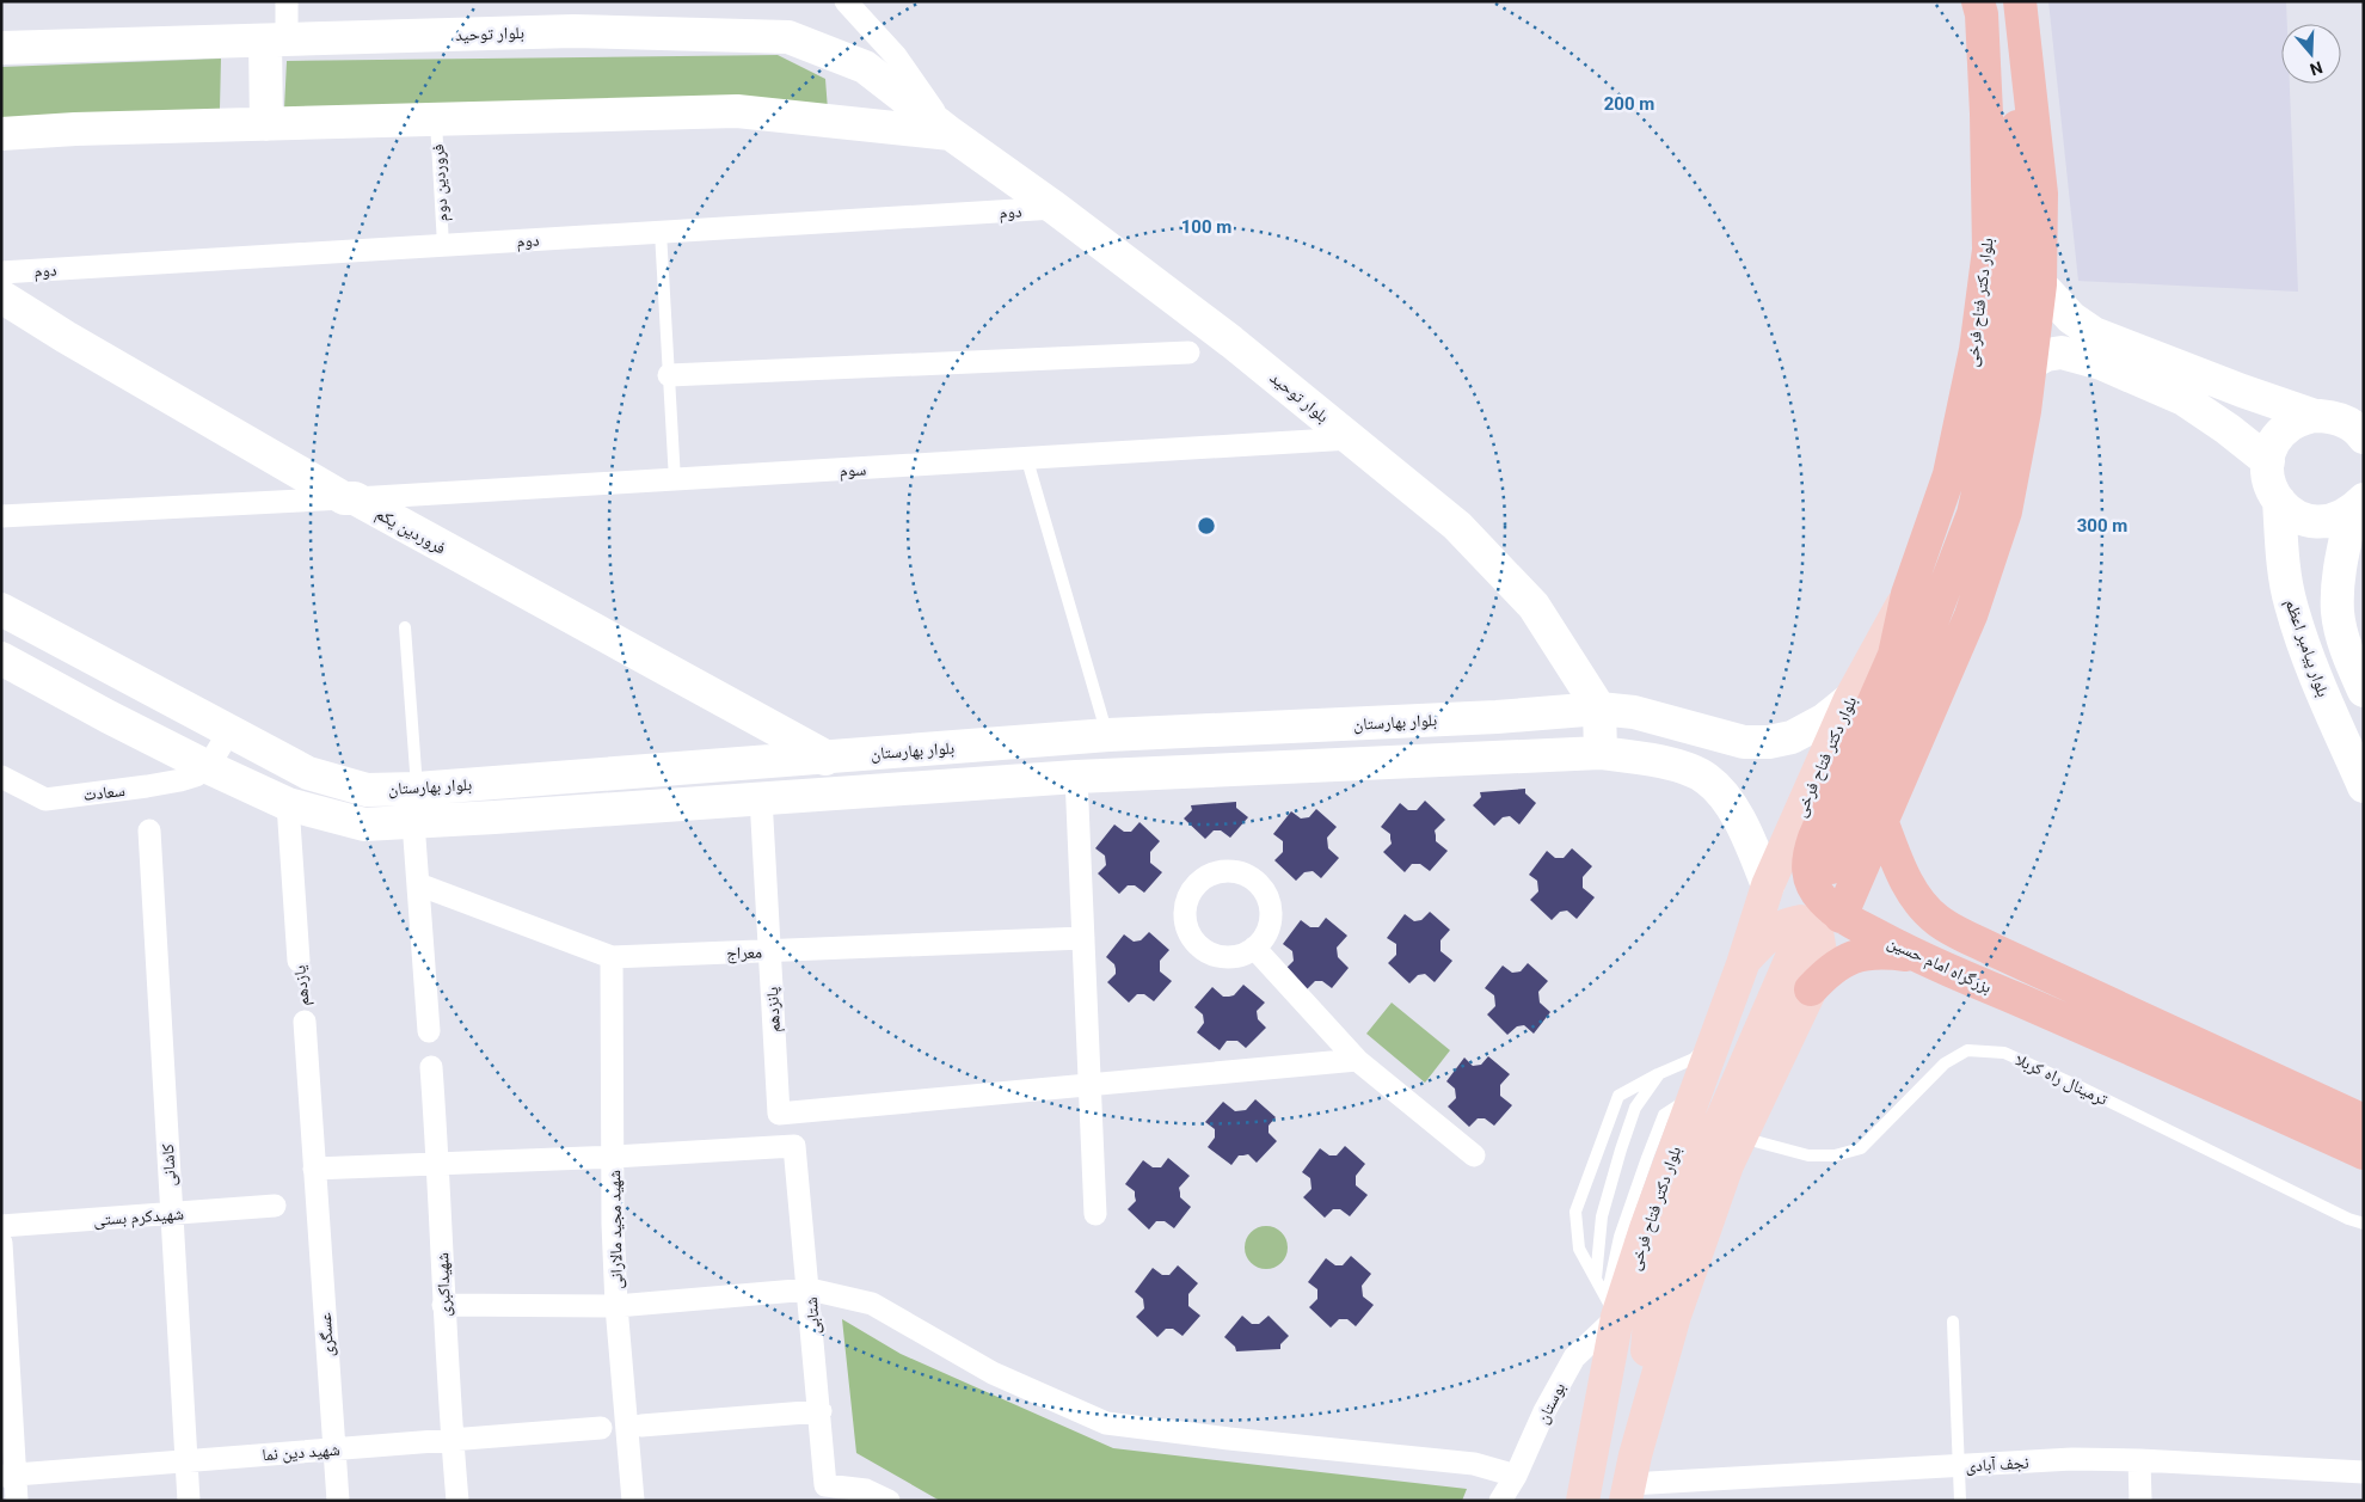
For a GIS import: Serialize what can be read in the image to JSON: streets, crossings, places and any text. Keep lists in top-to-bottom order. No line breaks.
{"streets":{"highway":["بلوار دکتر فتاح فرخی","بزرگراه امام حسین"],"main road":["بلوار توحید","فروردین یکم","بلوار پیامبر اعظم","بلوار بهارستان"],"street":["دوم","سوم","سعادت","معراج","یازدهم","پانزدهم","کاشانی","شهیدکرم بستی","شهید مجید مالارانی","شهیداکبری","شتابی","عسگری","بوستان","شهید دین نما","نجف آبادی"],"lane":["فروردین دوم","ترمینال راه کربلا"]},"crossings":[["بلوار توحید","فروردین دوم"],["بلوار توحید","دوم"],["بلوار توحید","سوم"],["بلوار توحید","بلوار بهارستان"],["فروردین دوم","دوم"],["بلوار دکتر فتاح فرخی","بلوار بهارستان"],["بلوار دکتر فتاح فرخی","بزرگراه امام حسین"],["بلوار دکتر فتاح فرخی","بوستان"],["سوم","فروردین یکم"],["فروردین یکم","بلوار بهارستان"],["معراج","پانزدهم"],["معراج","شهید مجید مالارانی"],["یازدهم","عسگری"],["کاشانی","شهیدکرم بستی"],["کاشانی","شهید دین نما"],["شهید مجید مالارانی","شتابی"],["شهیداکبری","شهید دین نما"],["عسگری","شهید دین نما"]],"north":"bottom","rings":["200 m","100 m","300 m"]}
